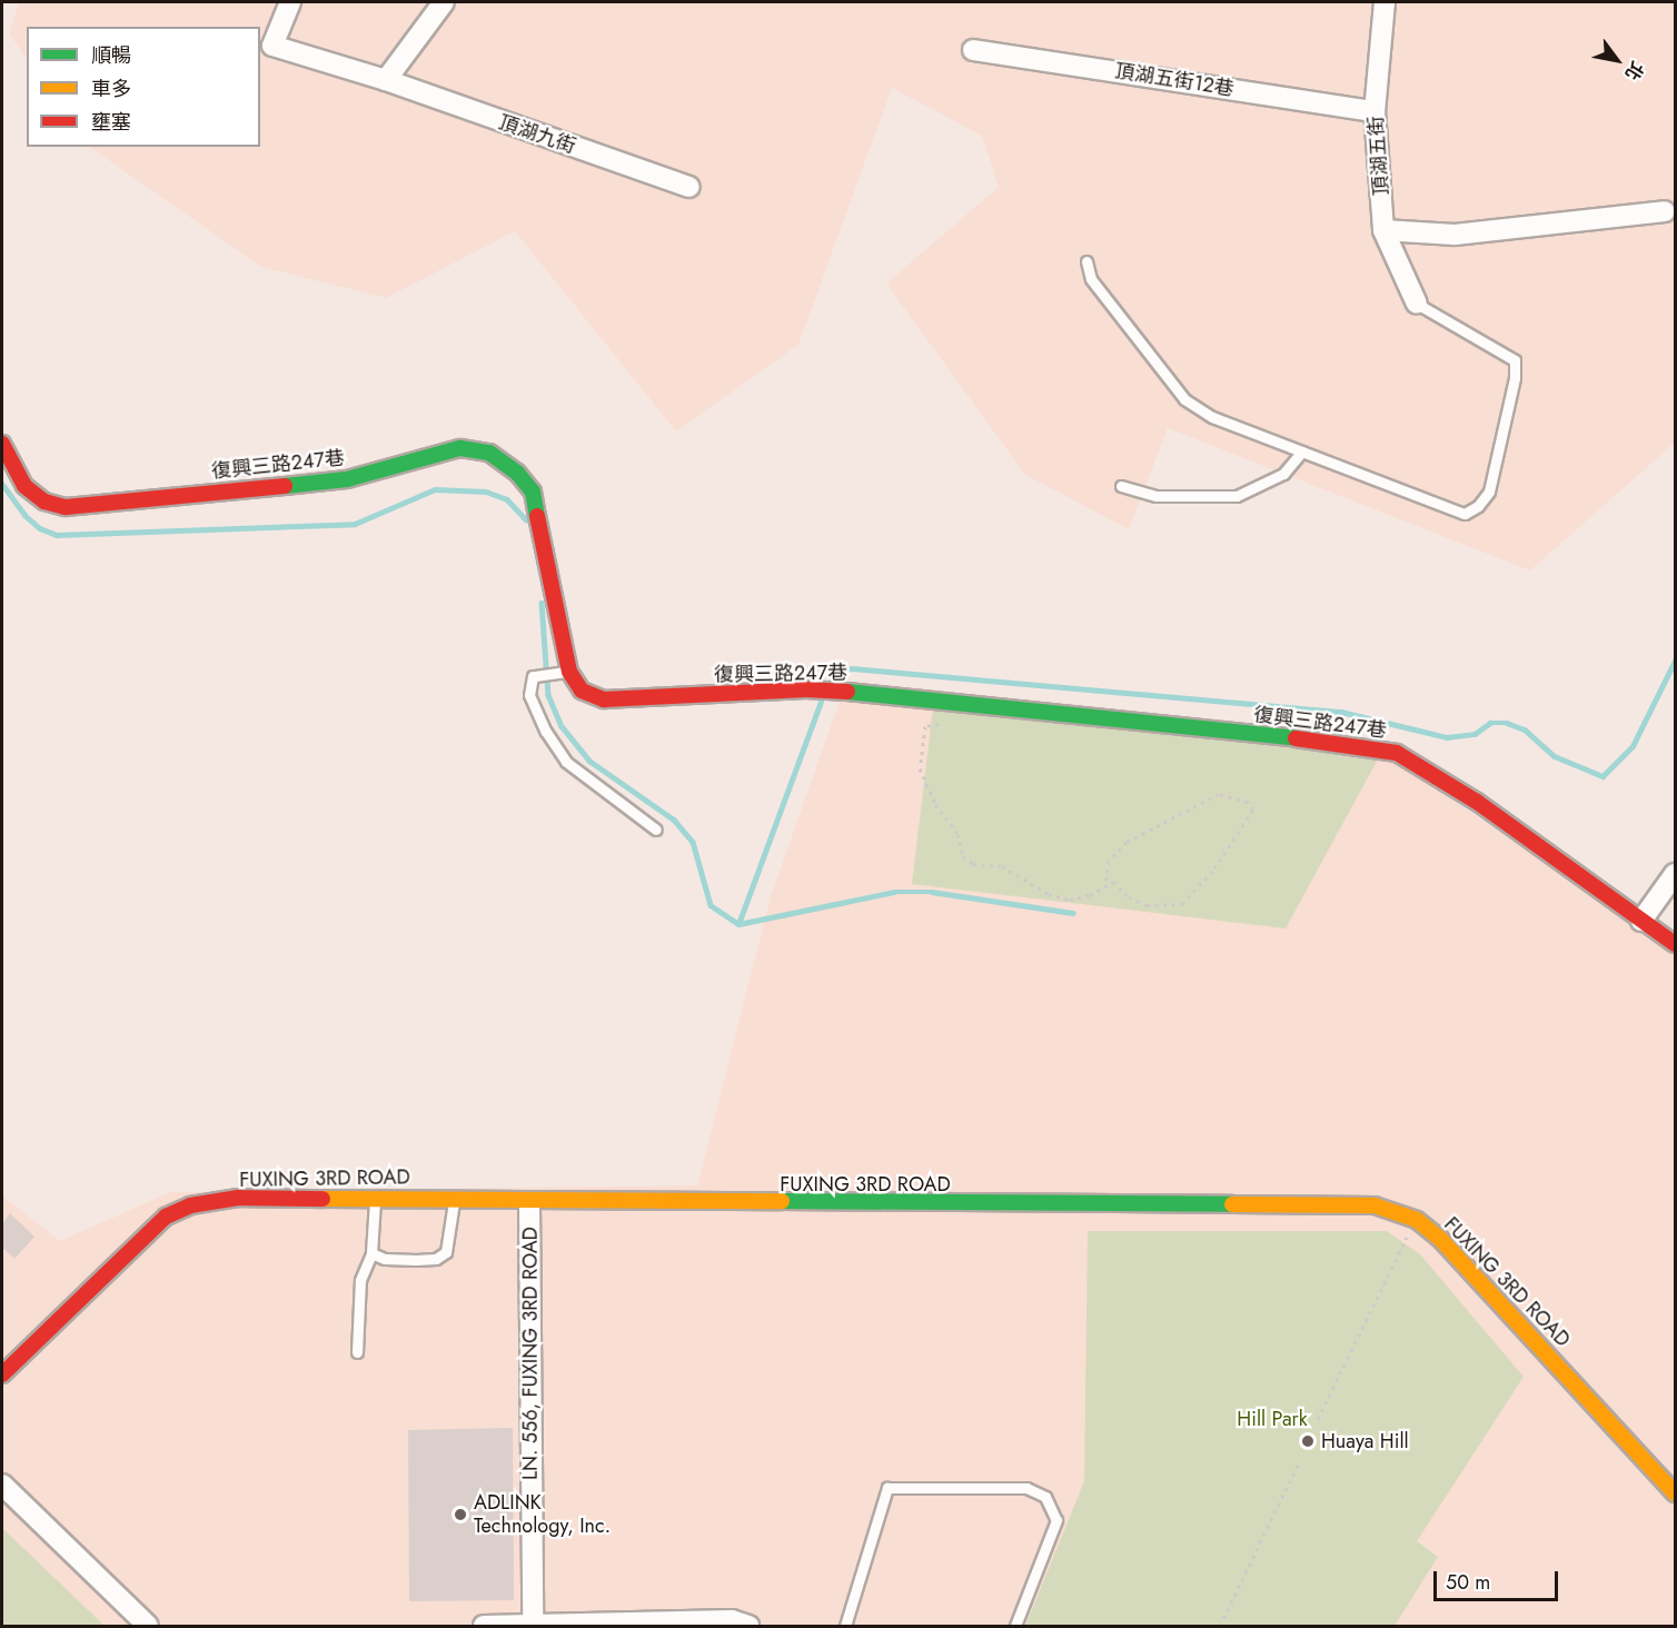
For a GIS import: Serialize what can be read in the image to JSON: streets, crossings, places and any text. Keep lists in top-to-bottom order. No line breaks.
{"streets":{"street":["頂湖五街12巷","頂湖九街","頂湖五街","復興三路247巷","FUXING 3RD ROAD","LN. 556, FUXING 3RD ROAD"]},"crossings":[["頂湖五街12巷","頂湖五街"],["FUXING 3RD ROAD","LN. 556, FUXING 3RD ROAD"]],"parks":["Hill Park"],"places":["Huaya Hill","ADLINK Technology, Inc."],"legend":["順暢","車多","壅塞"],"scale_bar":"50 m","north":"bottom right"}
